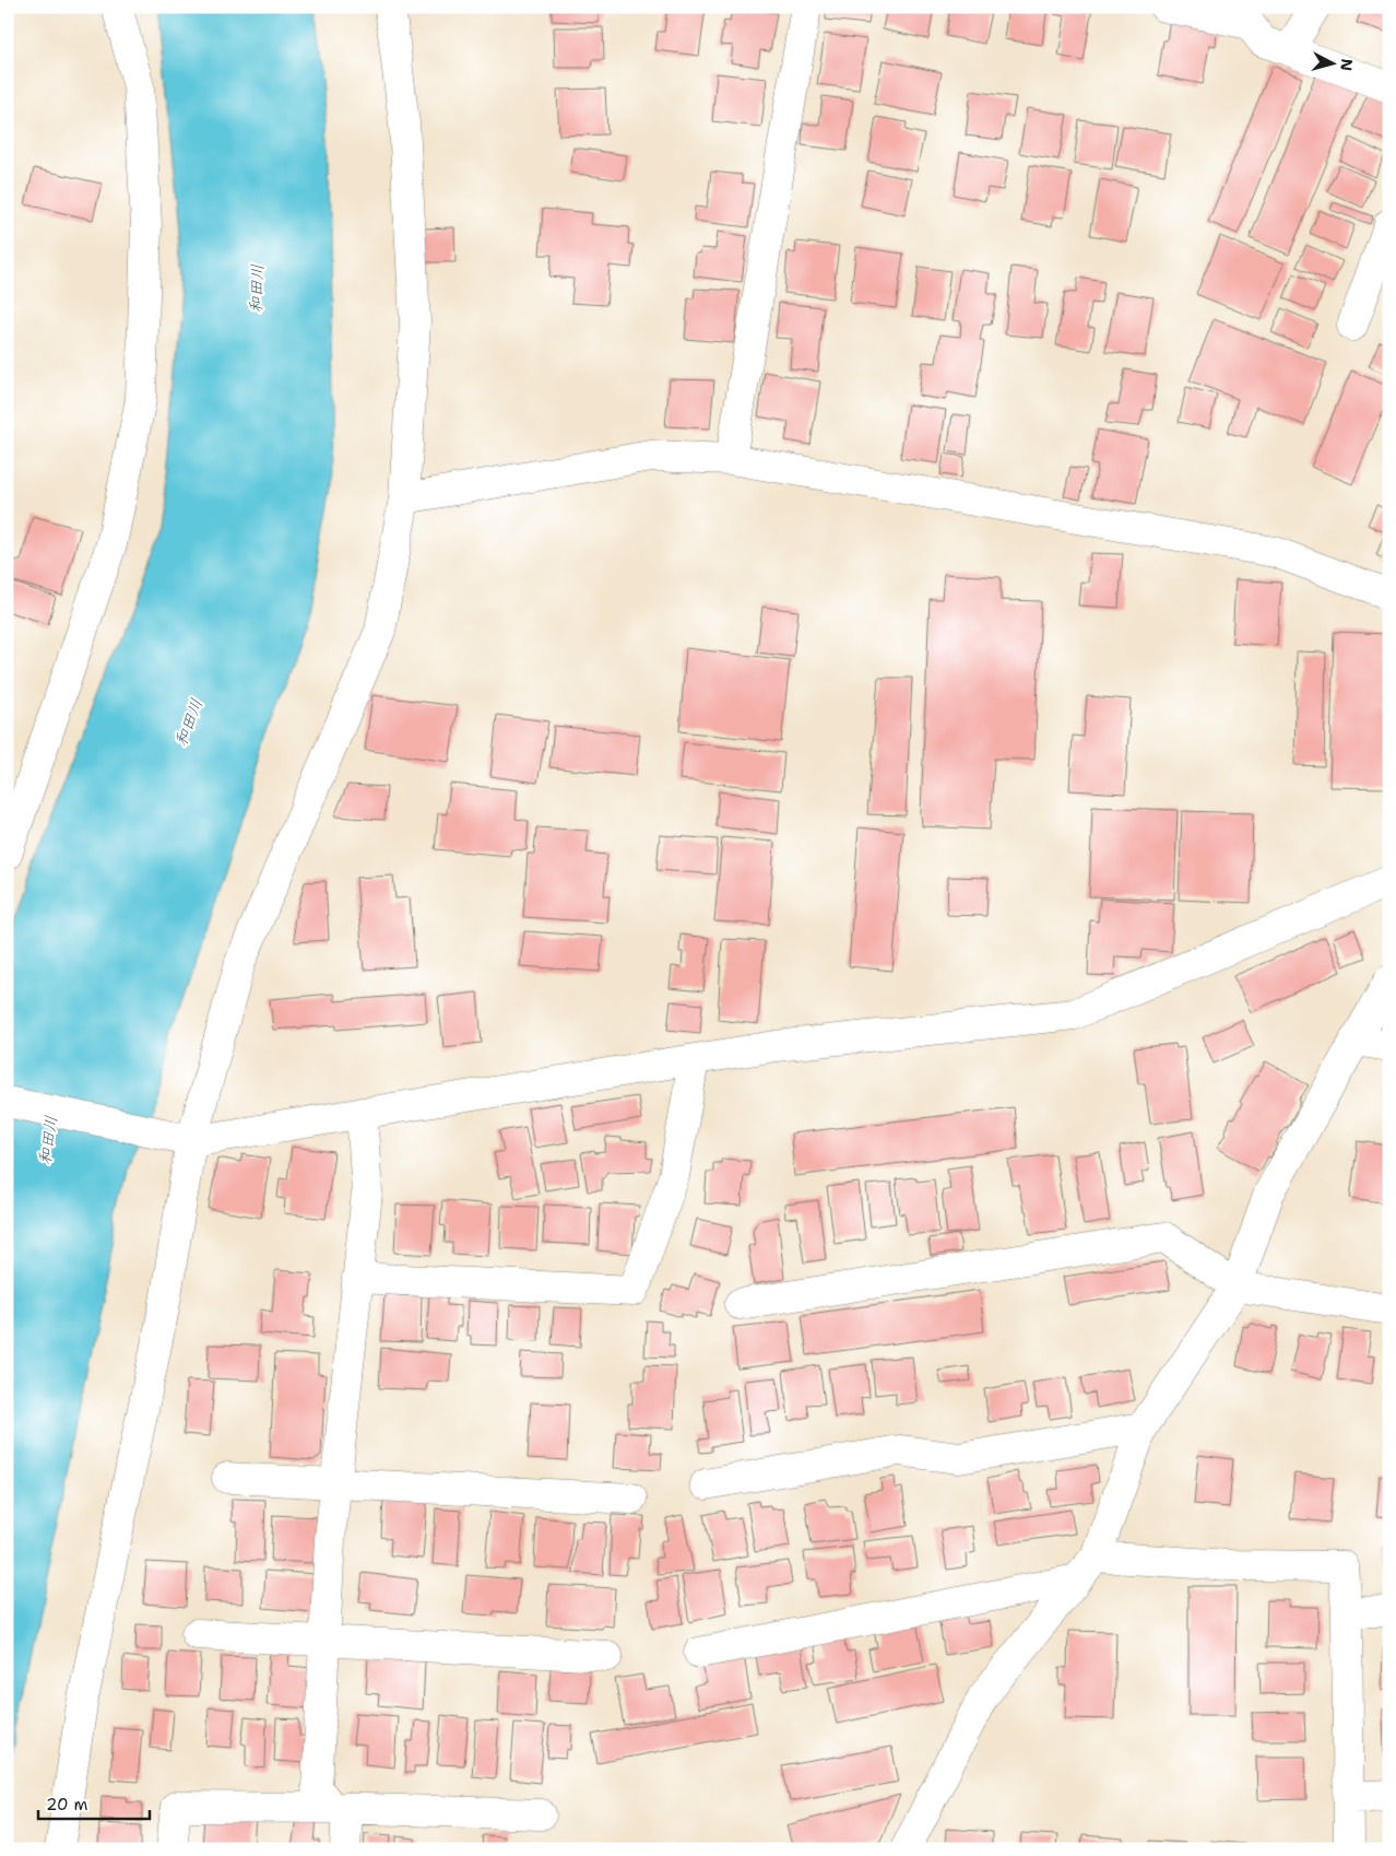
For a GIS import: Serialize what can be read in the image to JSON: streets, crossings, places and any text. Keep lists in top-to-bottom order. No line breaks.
{"water":["和田川"],"scale_bar":"20 m","north":"right"}
